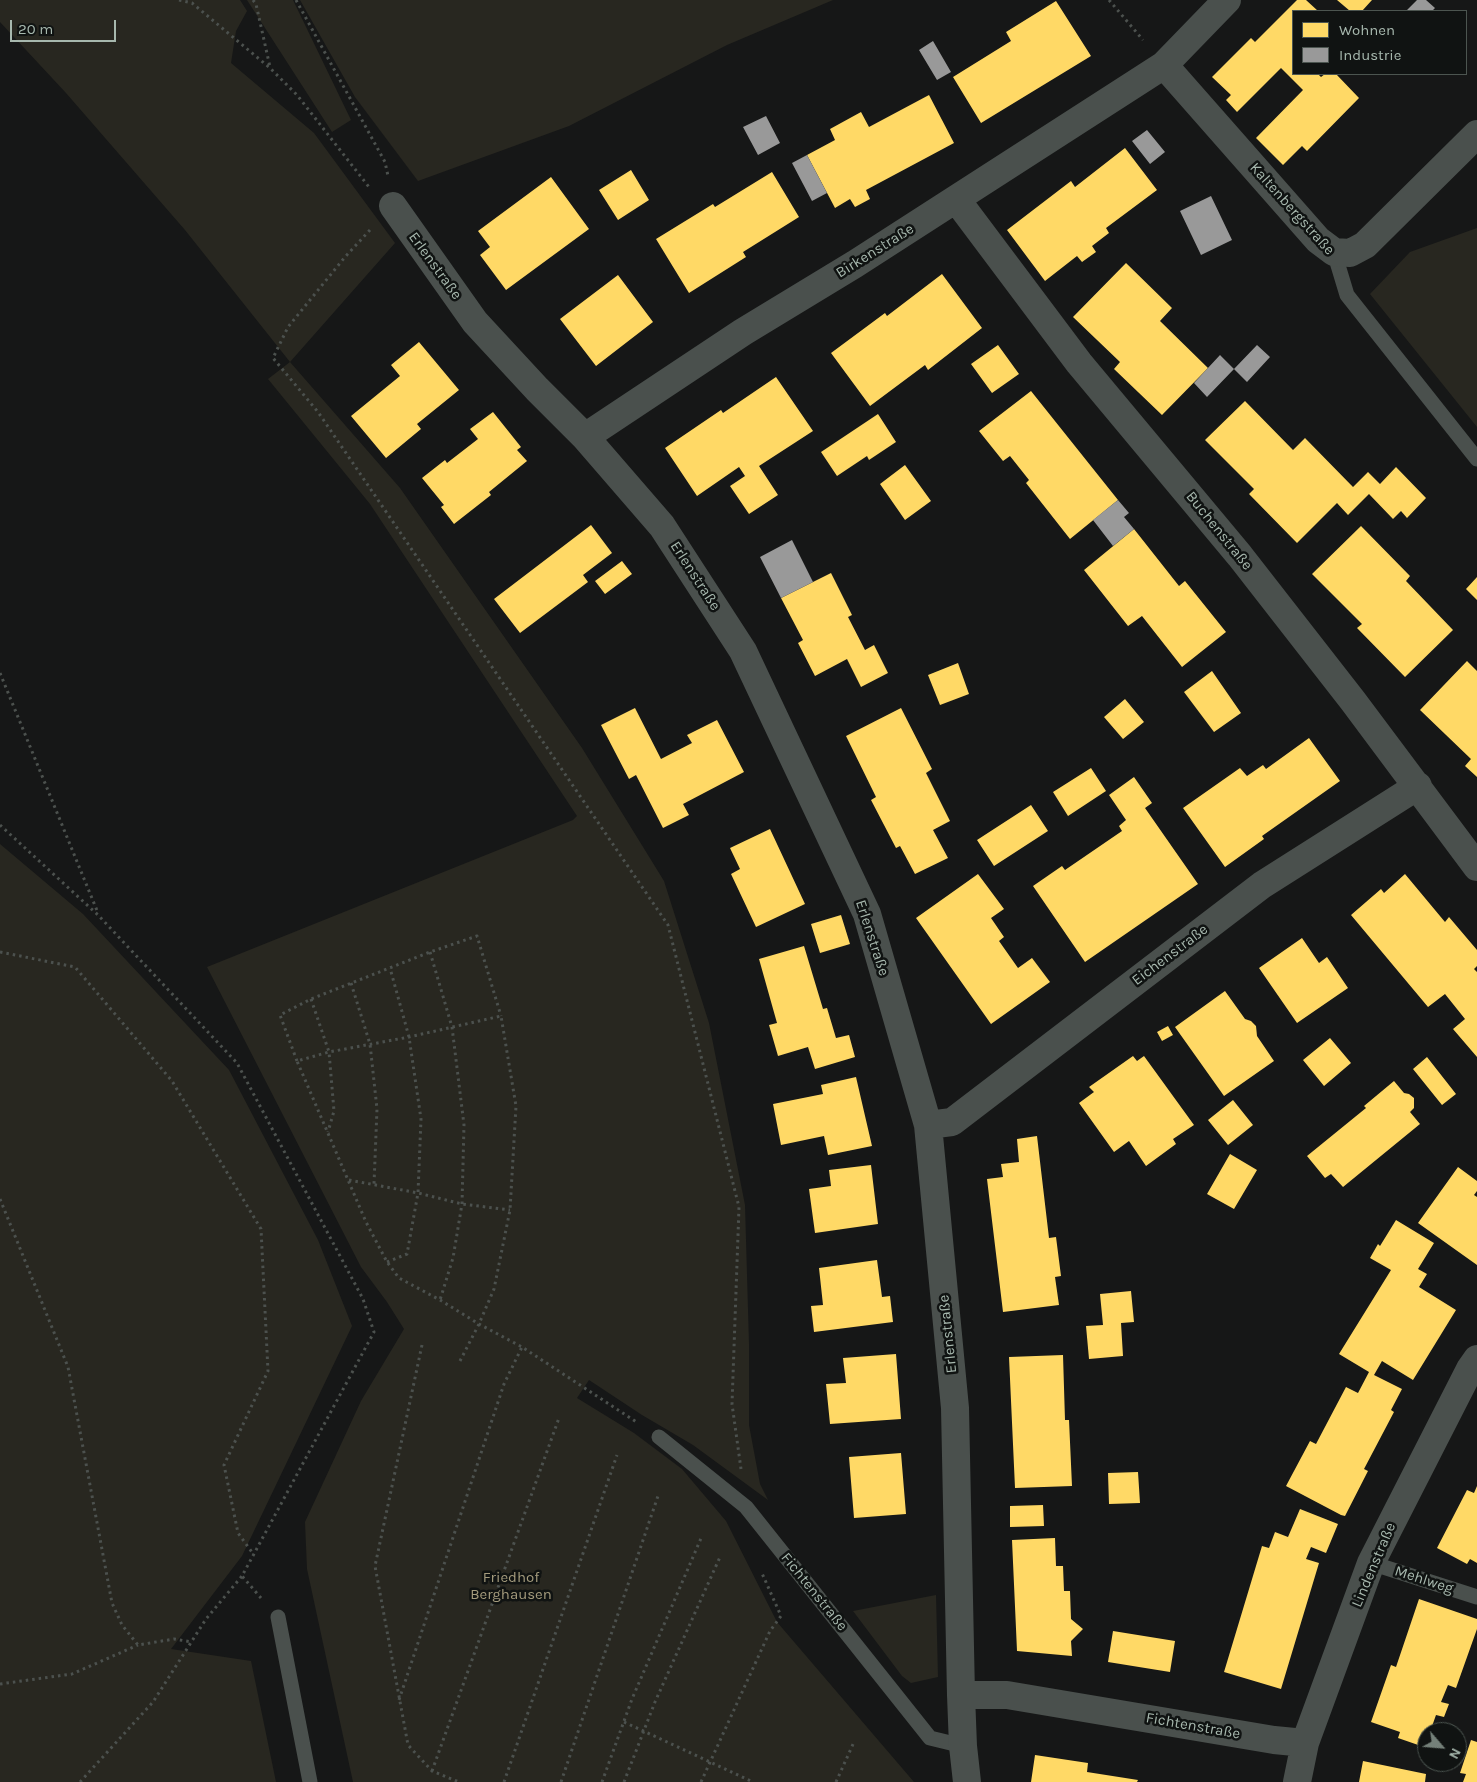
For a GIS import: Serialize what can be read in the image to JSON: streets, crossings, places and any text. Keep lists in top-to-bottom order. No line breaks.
{"streets":{"street":["Kaltenbergstraße","Birkenstraße","Erlenstraße","Buchenstraße","Eichenstraße","Lindenstraße","Fichtenstraße"],"lane":["Mehlweg"]},"crossings":[["Kaltenbergstraße","Birkenstraße"],["Birkenstraße","Erlenstraße"],["Birkenstraße","Buchenstraße"],["Erlenstraße","Eichenstraße"],["Erlenstraße","Fichtenstraße"],["Buchenstraße","Eichenstraße"],["Lindenstraße","Mehlweg"],["Lindenstraße","Fichtenstraße"]],"parks":["Friedhof Berghausen"],"legend":["Wohnen","Industrie"],"scale_bar":"20 m","north":"bottom right"}
